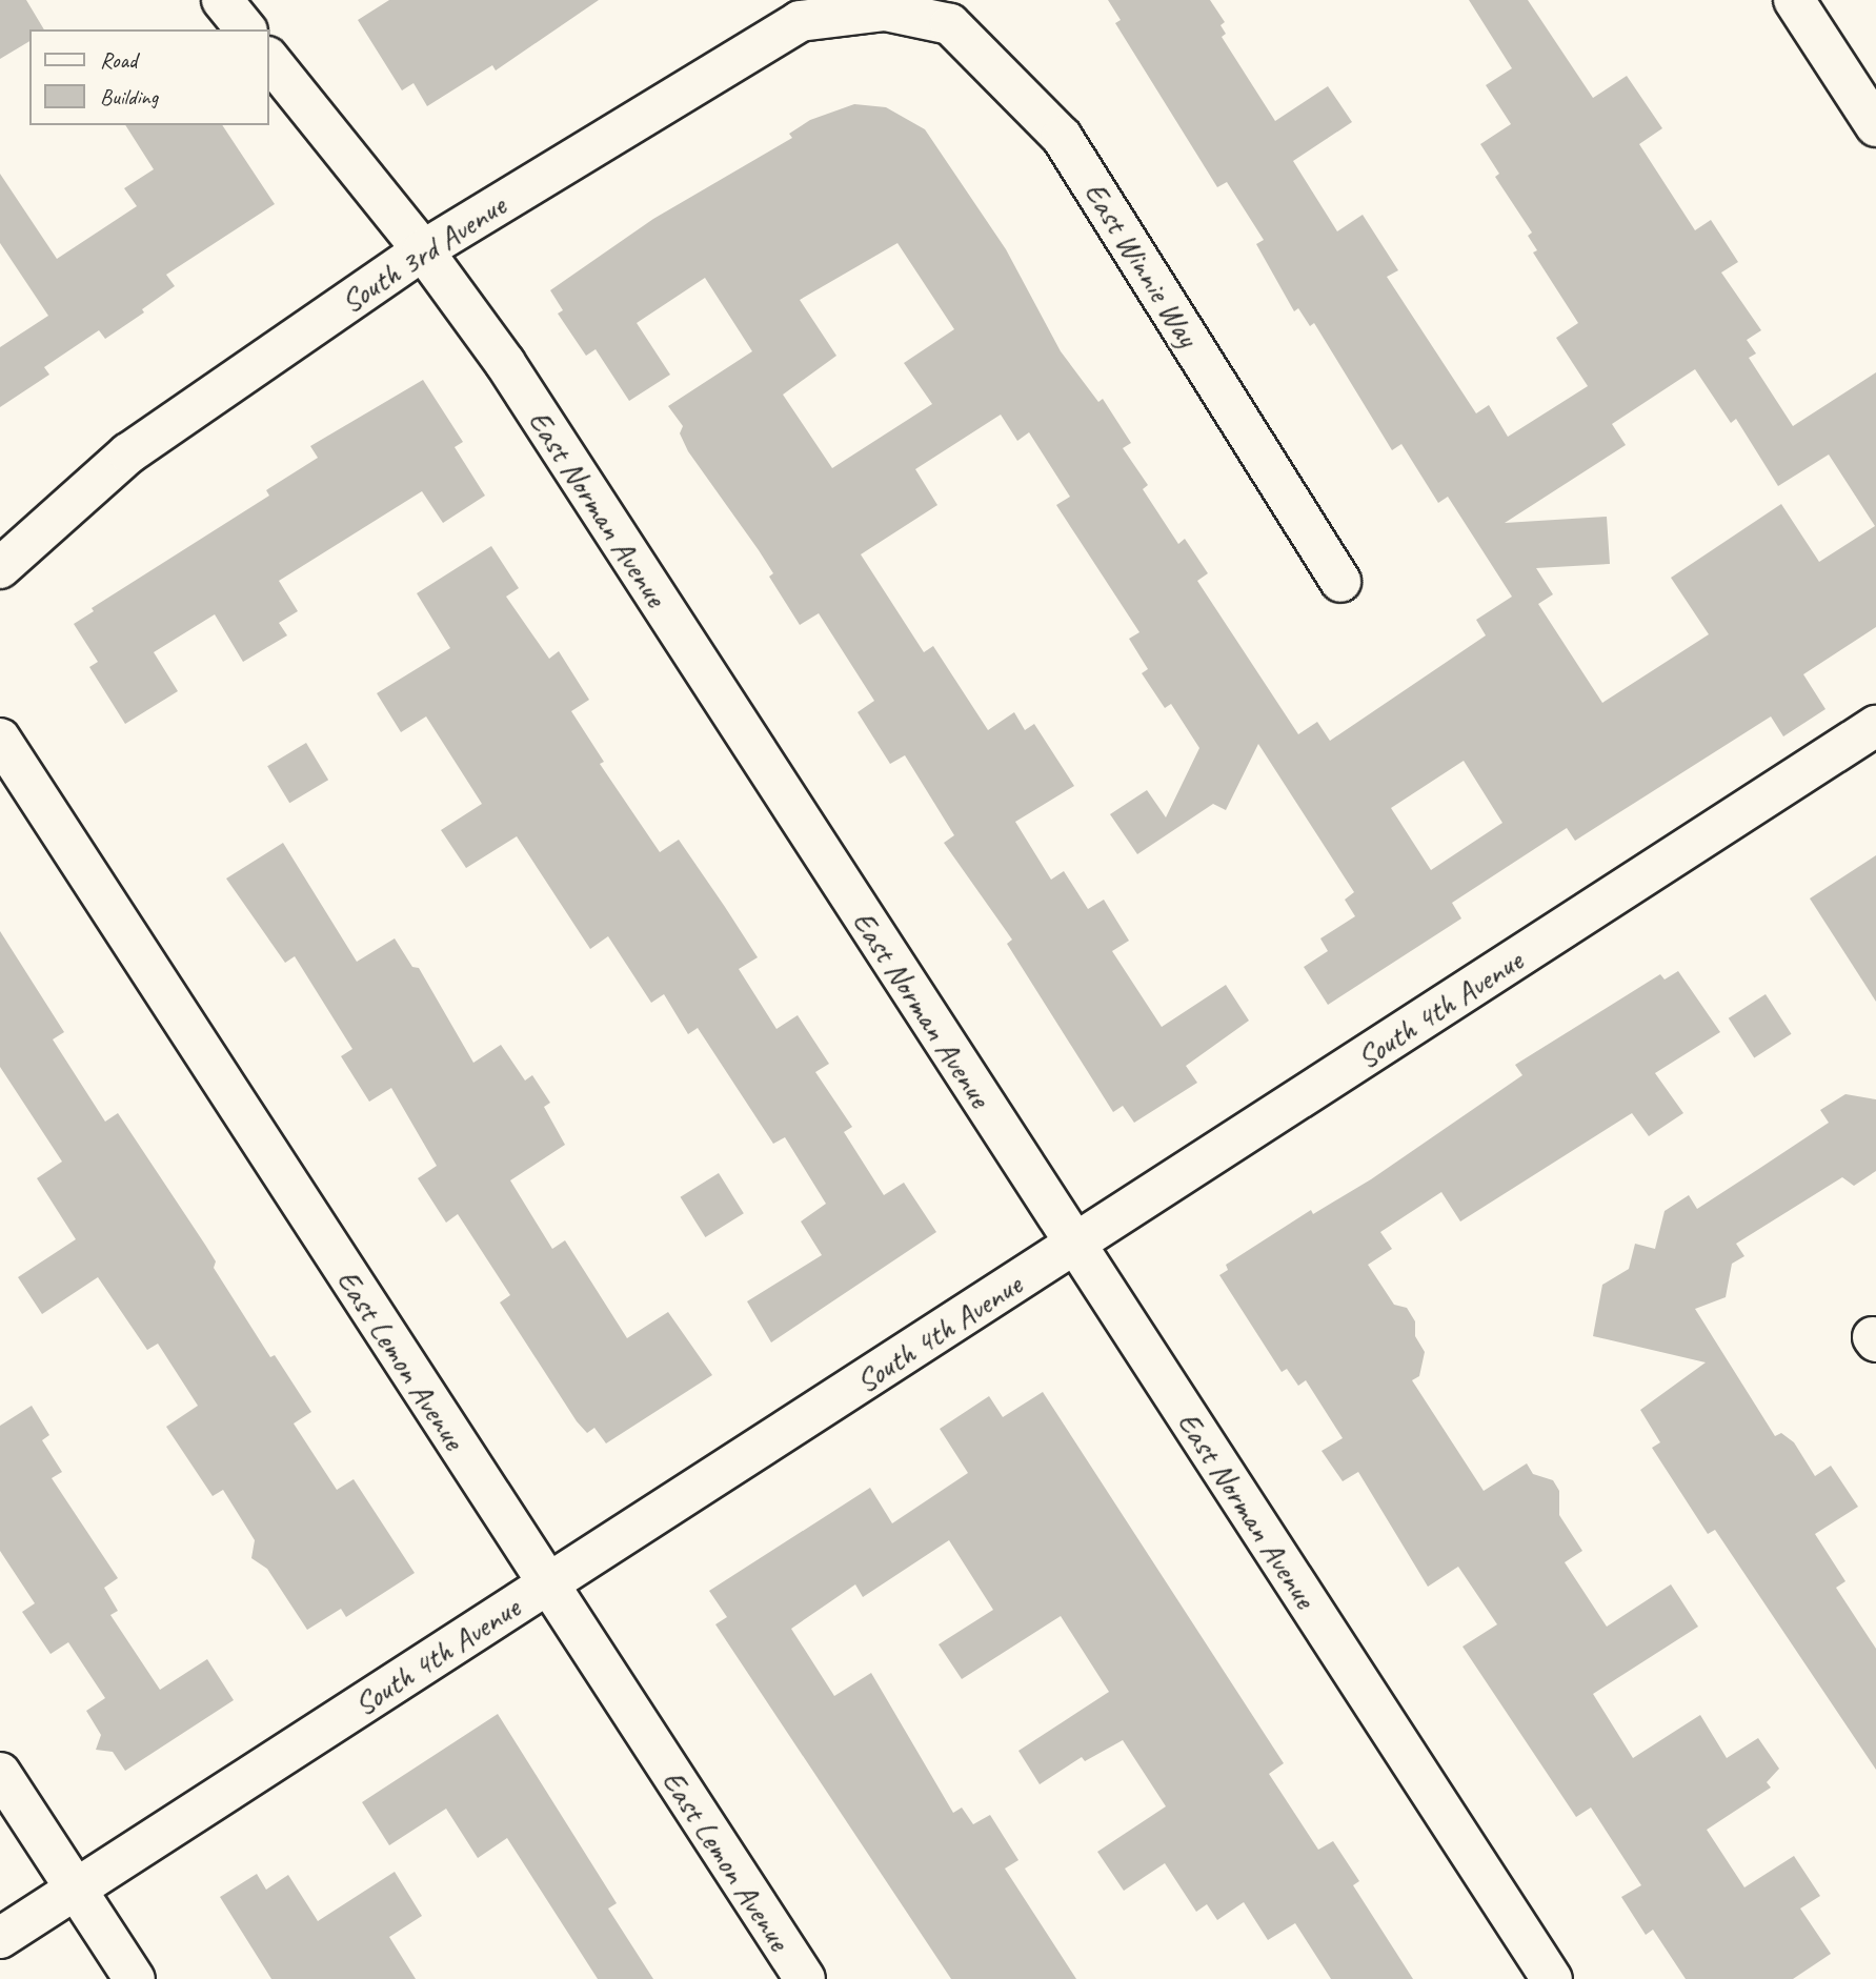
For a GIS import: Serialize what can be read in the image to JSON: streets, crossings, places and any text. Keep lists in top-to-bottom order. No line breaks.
{"streets":{"street":["South 3rd Avenue","East Winnie Way","East Norman Avenue","South 4th Avenue","East Lemon Avenue"]},"crossings":[["South 3rd Avenue","East Winnie Way"],["South 3rd Avenue","East Norman Avenue"],["East Norman Avenue","South 4th Avenue"],["South 4th Avenue","East Lemon Avenue"]],"legend":["Road","Building"]}
